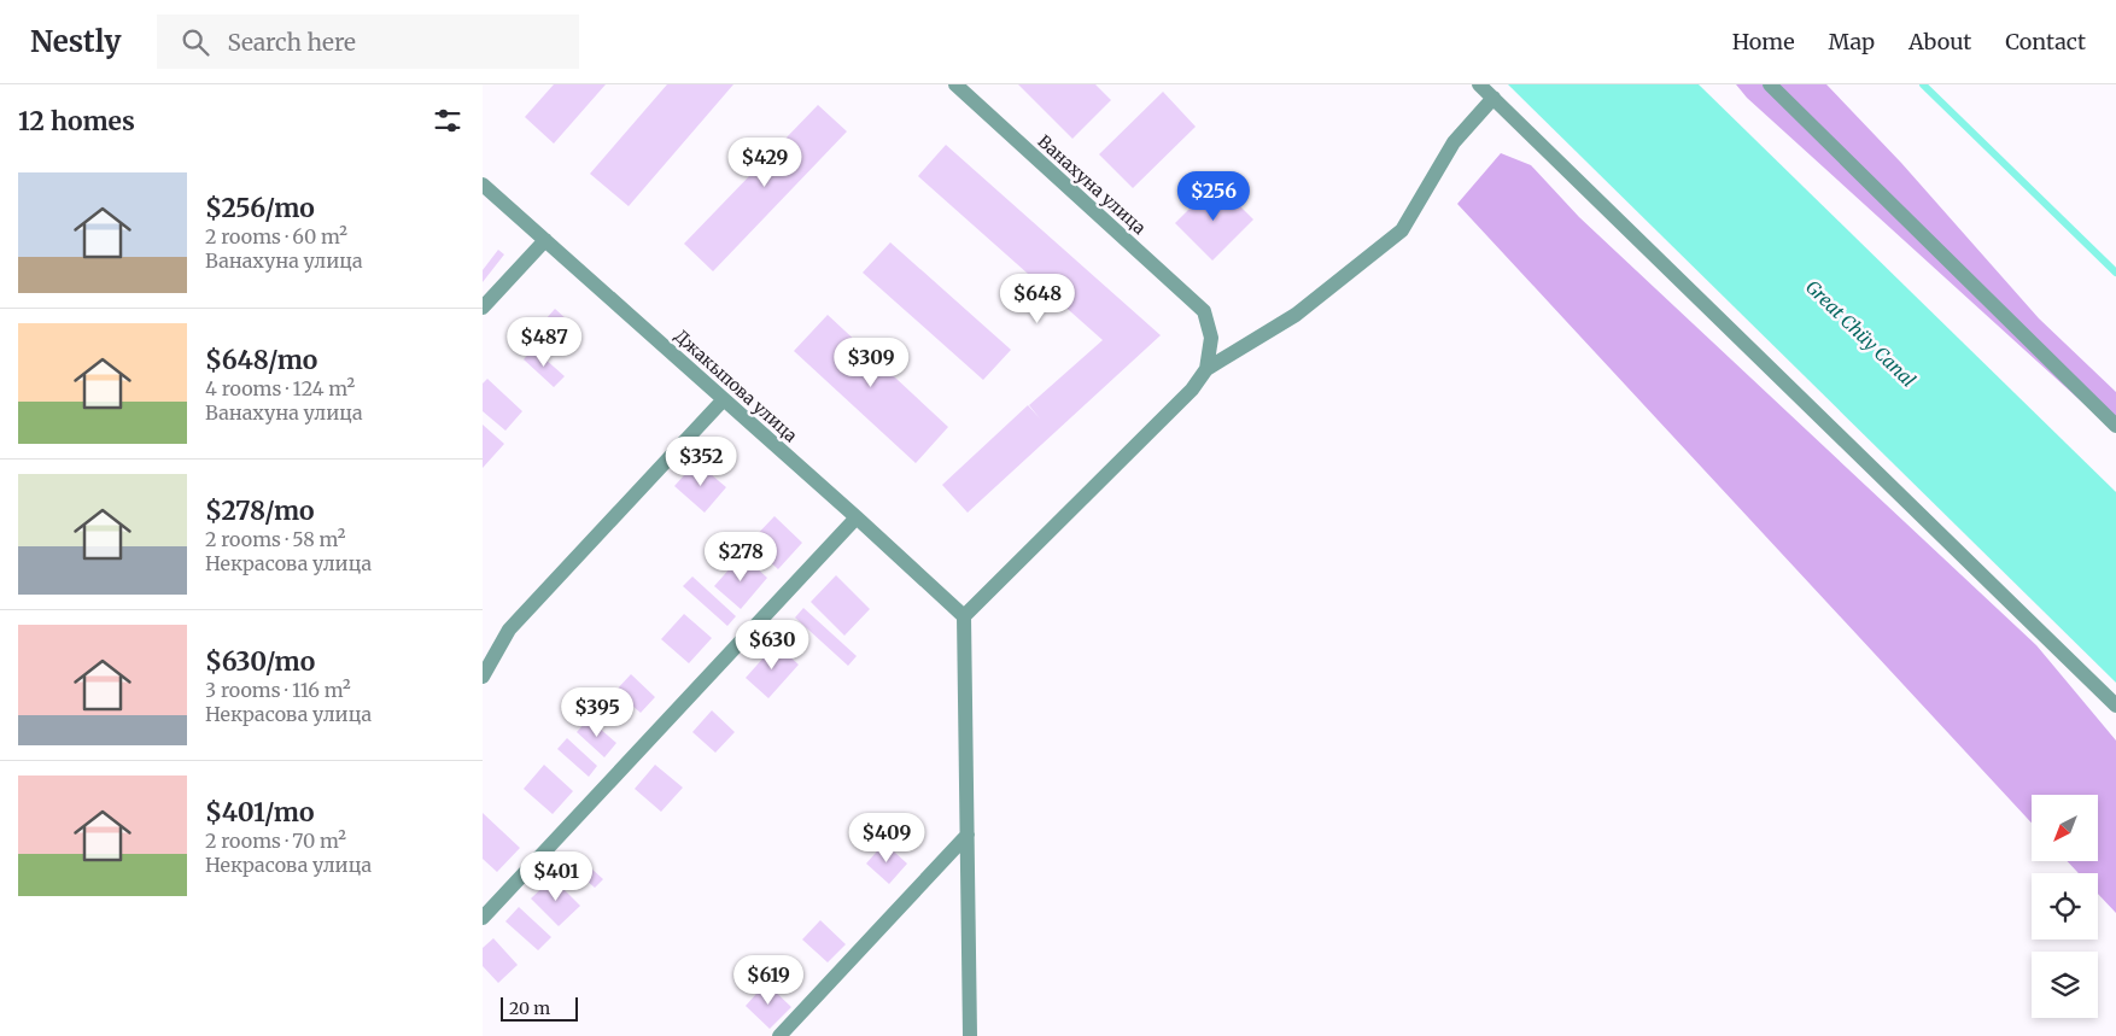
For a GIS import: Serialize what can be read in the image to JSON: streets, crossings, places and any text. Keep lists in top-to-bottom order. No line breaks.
{"streets":{"street":["Ванахуна улица","Джакыпова улица"]},"water":["Great Chüy Canal"],"scale_bar":"20 m","north":"bottom left","page":{"header":"Nestly","search":"Search here","nav":["Home","Map","About","Contact"],"heading":"12 homes","price":["$429","$256","$648","$487","$309","$352","$278","$630","$395","$409","$401","$619"],"list":[{"name":"$256/mo","note":"2 rooms · 60 m² · Ванахуна улица"},{"name":"$648/mo","note":"4 rooms · 124 m² · Ванахуна улица"},{"name":"$278/mo","note":"2 rooms · 58 m² · Некрасова улица"},{"name":"$630/mo","note":"3 rooms · 116 m² · Некрасова улица"},{"name":"$401/mo","note":"2 rooms · 70 m² · Некрасова улица"}],"scale":"20 m"}}
